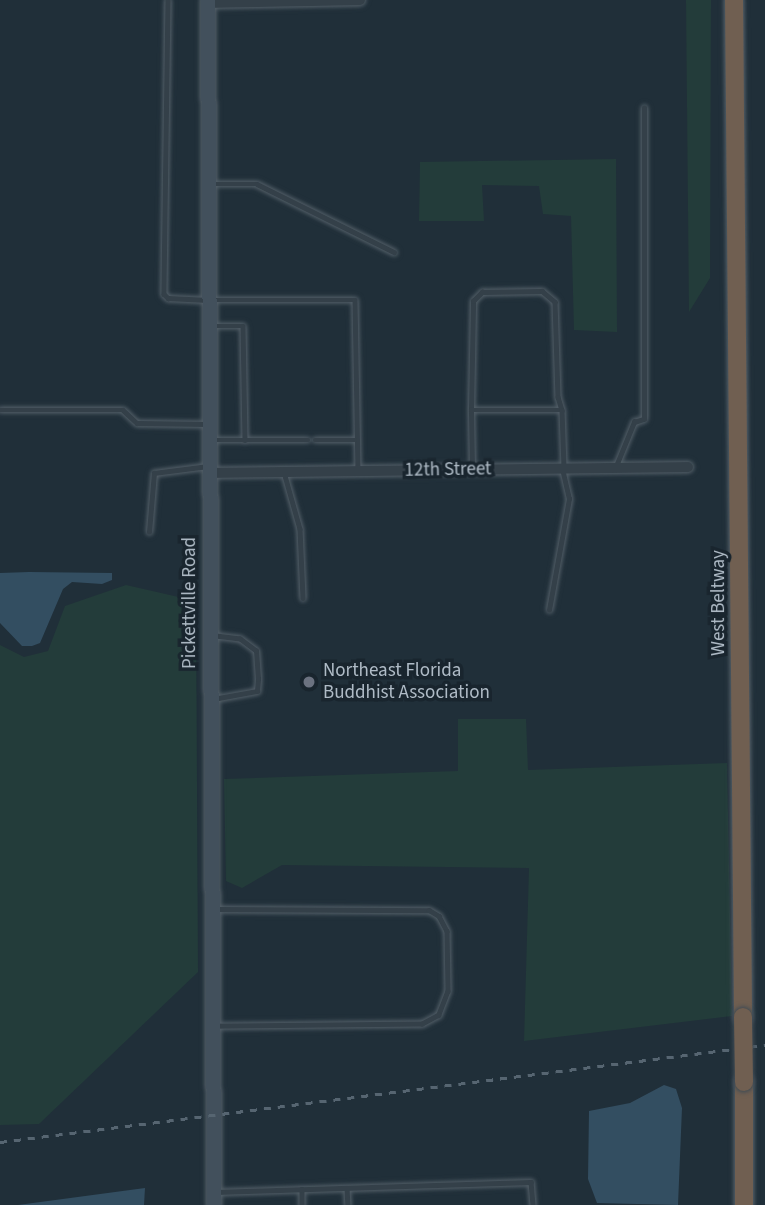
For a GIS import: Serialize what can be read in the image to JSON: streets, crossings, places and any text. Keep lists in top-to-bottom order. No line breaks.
{"streets":{"highway":["West Beltway"],"street":["12th Street","Pickettville Road"]},"crossings":[["12th Street","Pickettville Road"]],"places":["Northeast Florida Buddhist Association"]}
